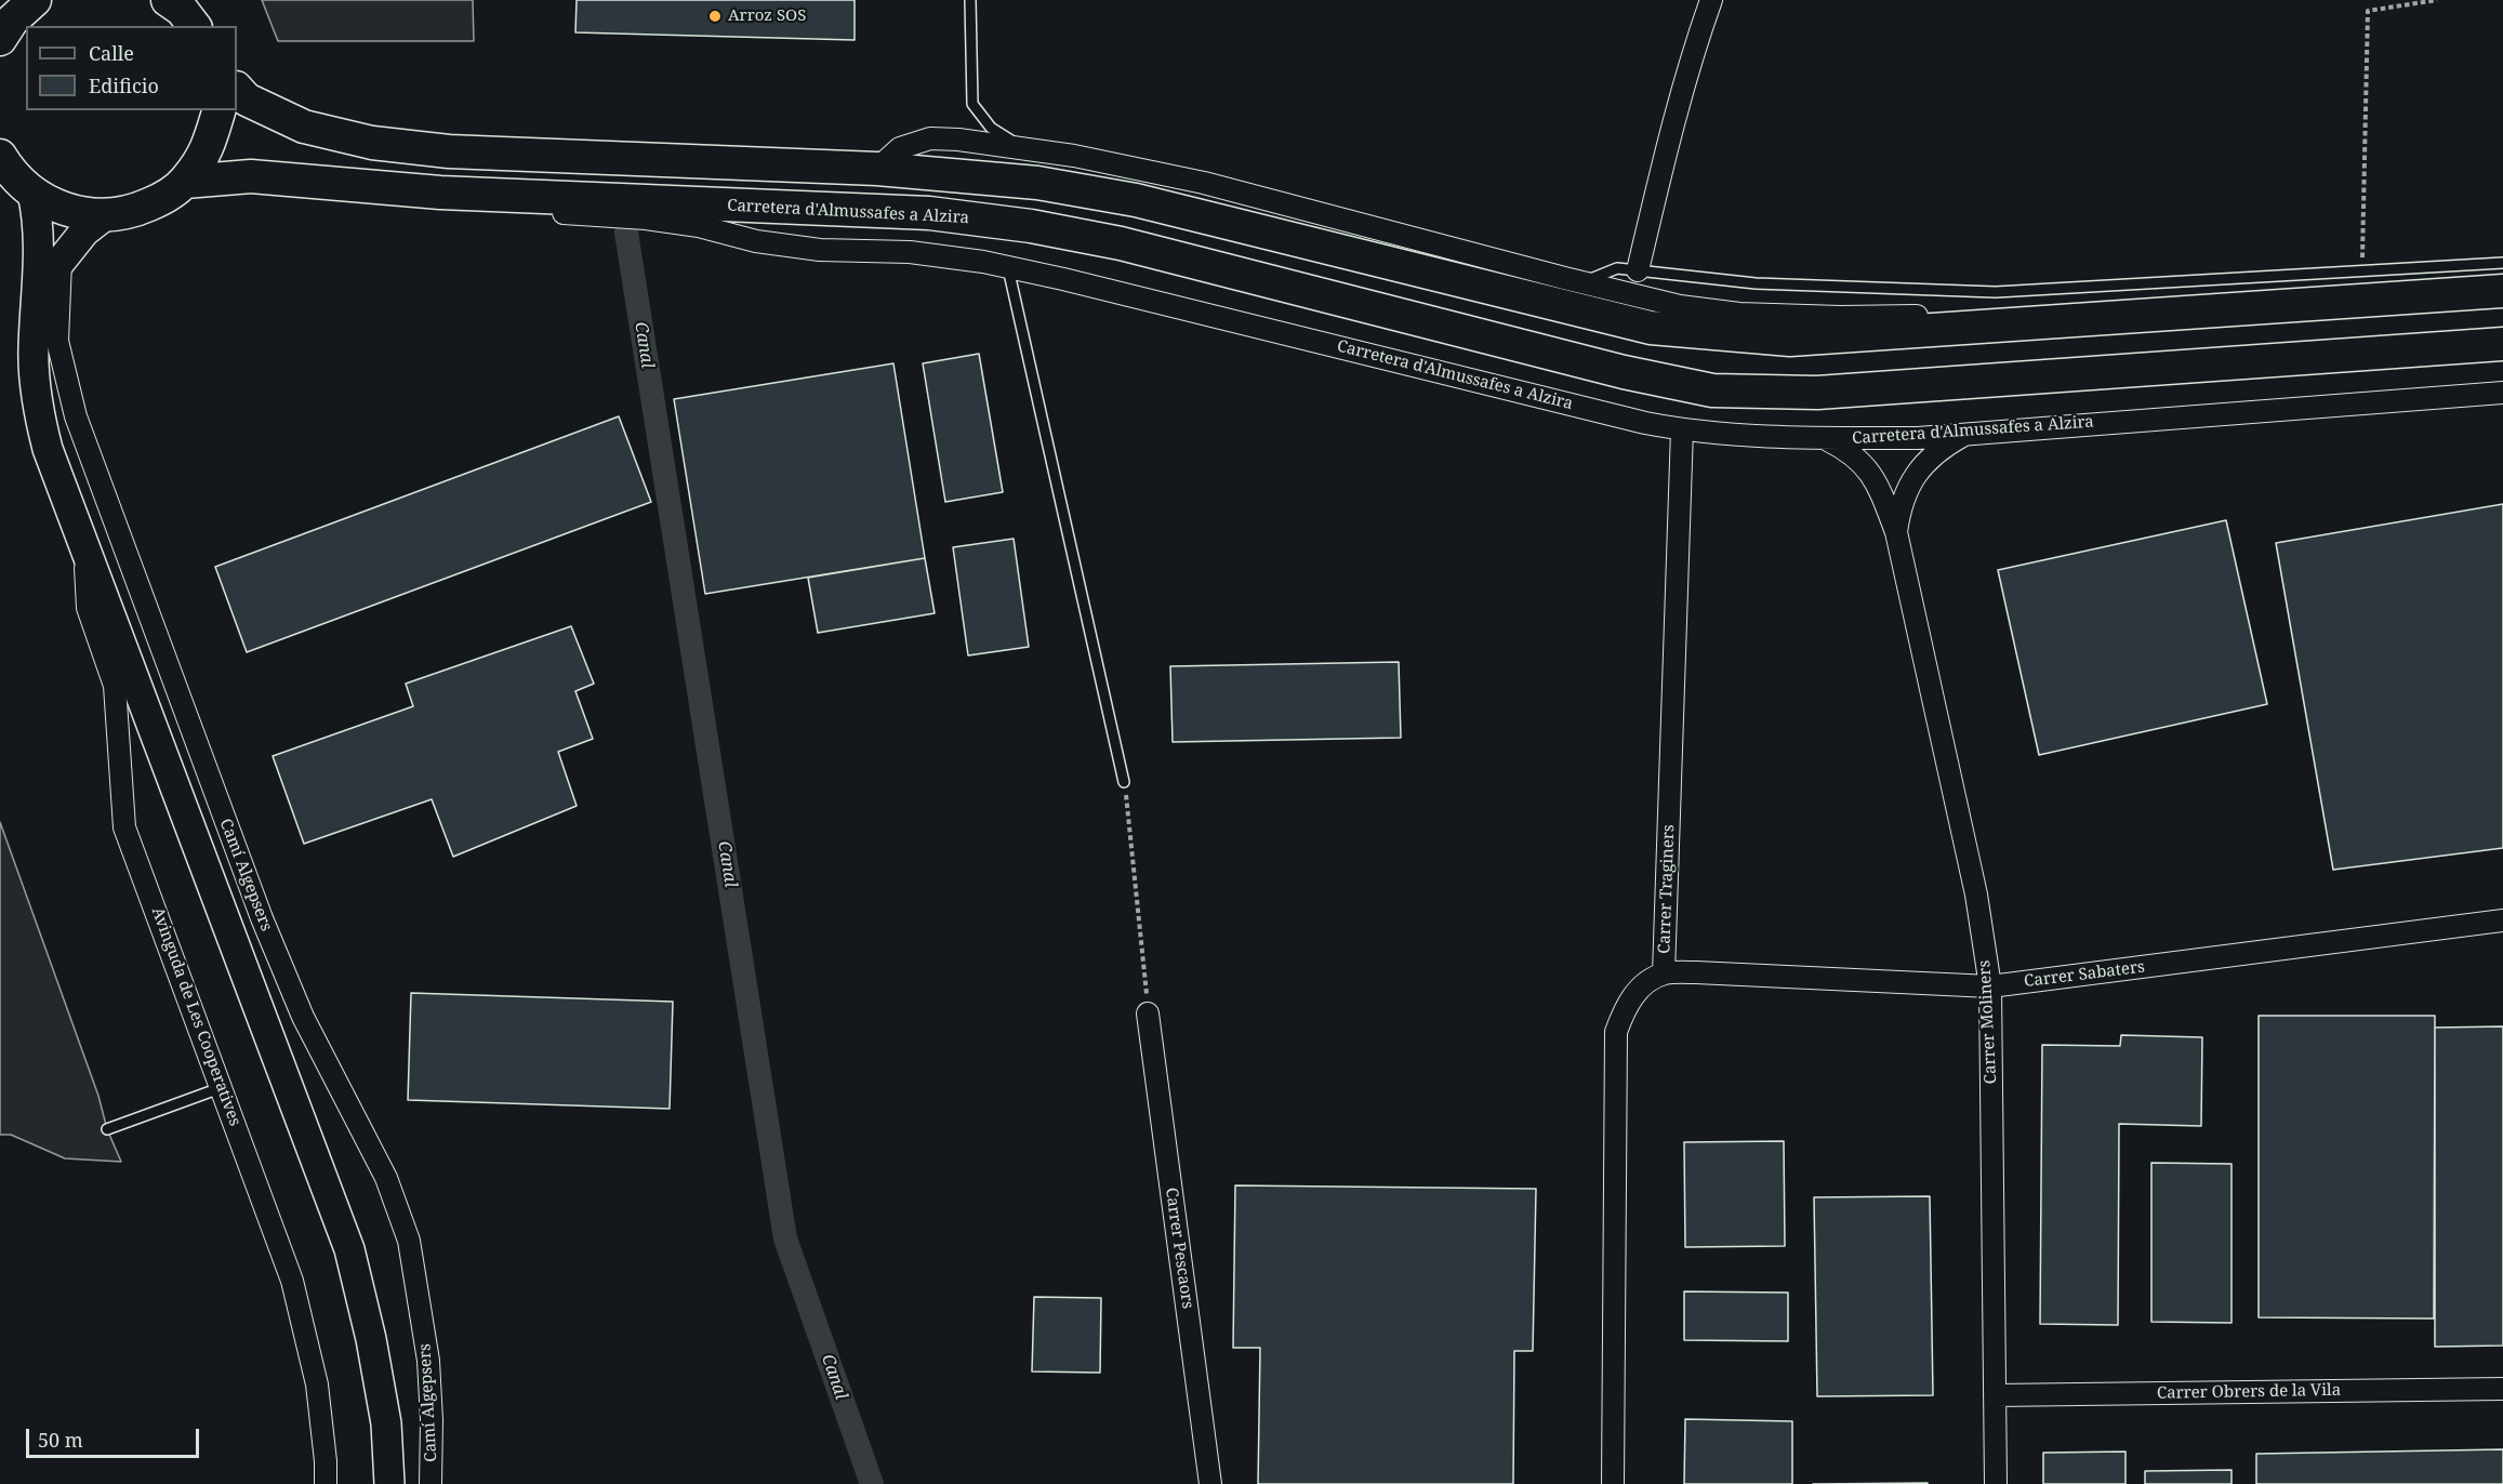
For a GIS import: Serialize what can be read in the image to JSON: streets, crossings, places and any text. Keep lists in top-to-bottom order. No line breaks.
{"streets":{"main road":["Carretera d'Almussafes a Alzira"],"street":["Camí Algepsers","Carrer Traginers","Carrer Sabaters","Avinguda de Les Cooperatives","Carrer Moliners","Carrer Pescaors","Carrer Obrers de la Vila"]},"crossings":[["Carretera d'Almussafes a Alzira","Carrer Traginers"],["Carretera d'Almussafes a Alzira","Carrer Moliners"],["Carrer Traginers","Carrer Sabaters"],["Carrer Sabaters","Carrer Moliners"],["Carrer Moliners","Carrer Obrers de la Vila"]],"water":["Canal"],"places":["Arroz SOS"],"legend":["Calle","Edificio"],"scale_bar":"50 m"}
